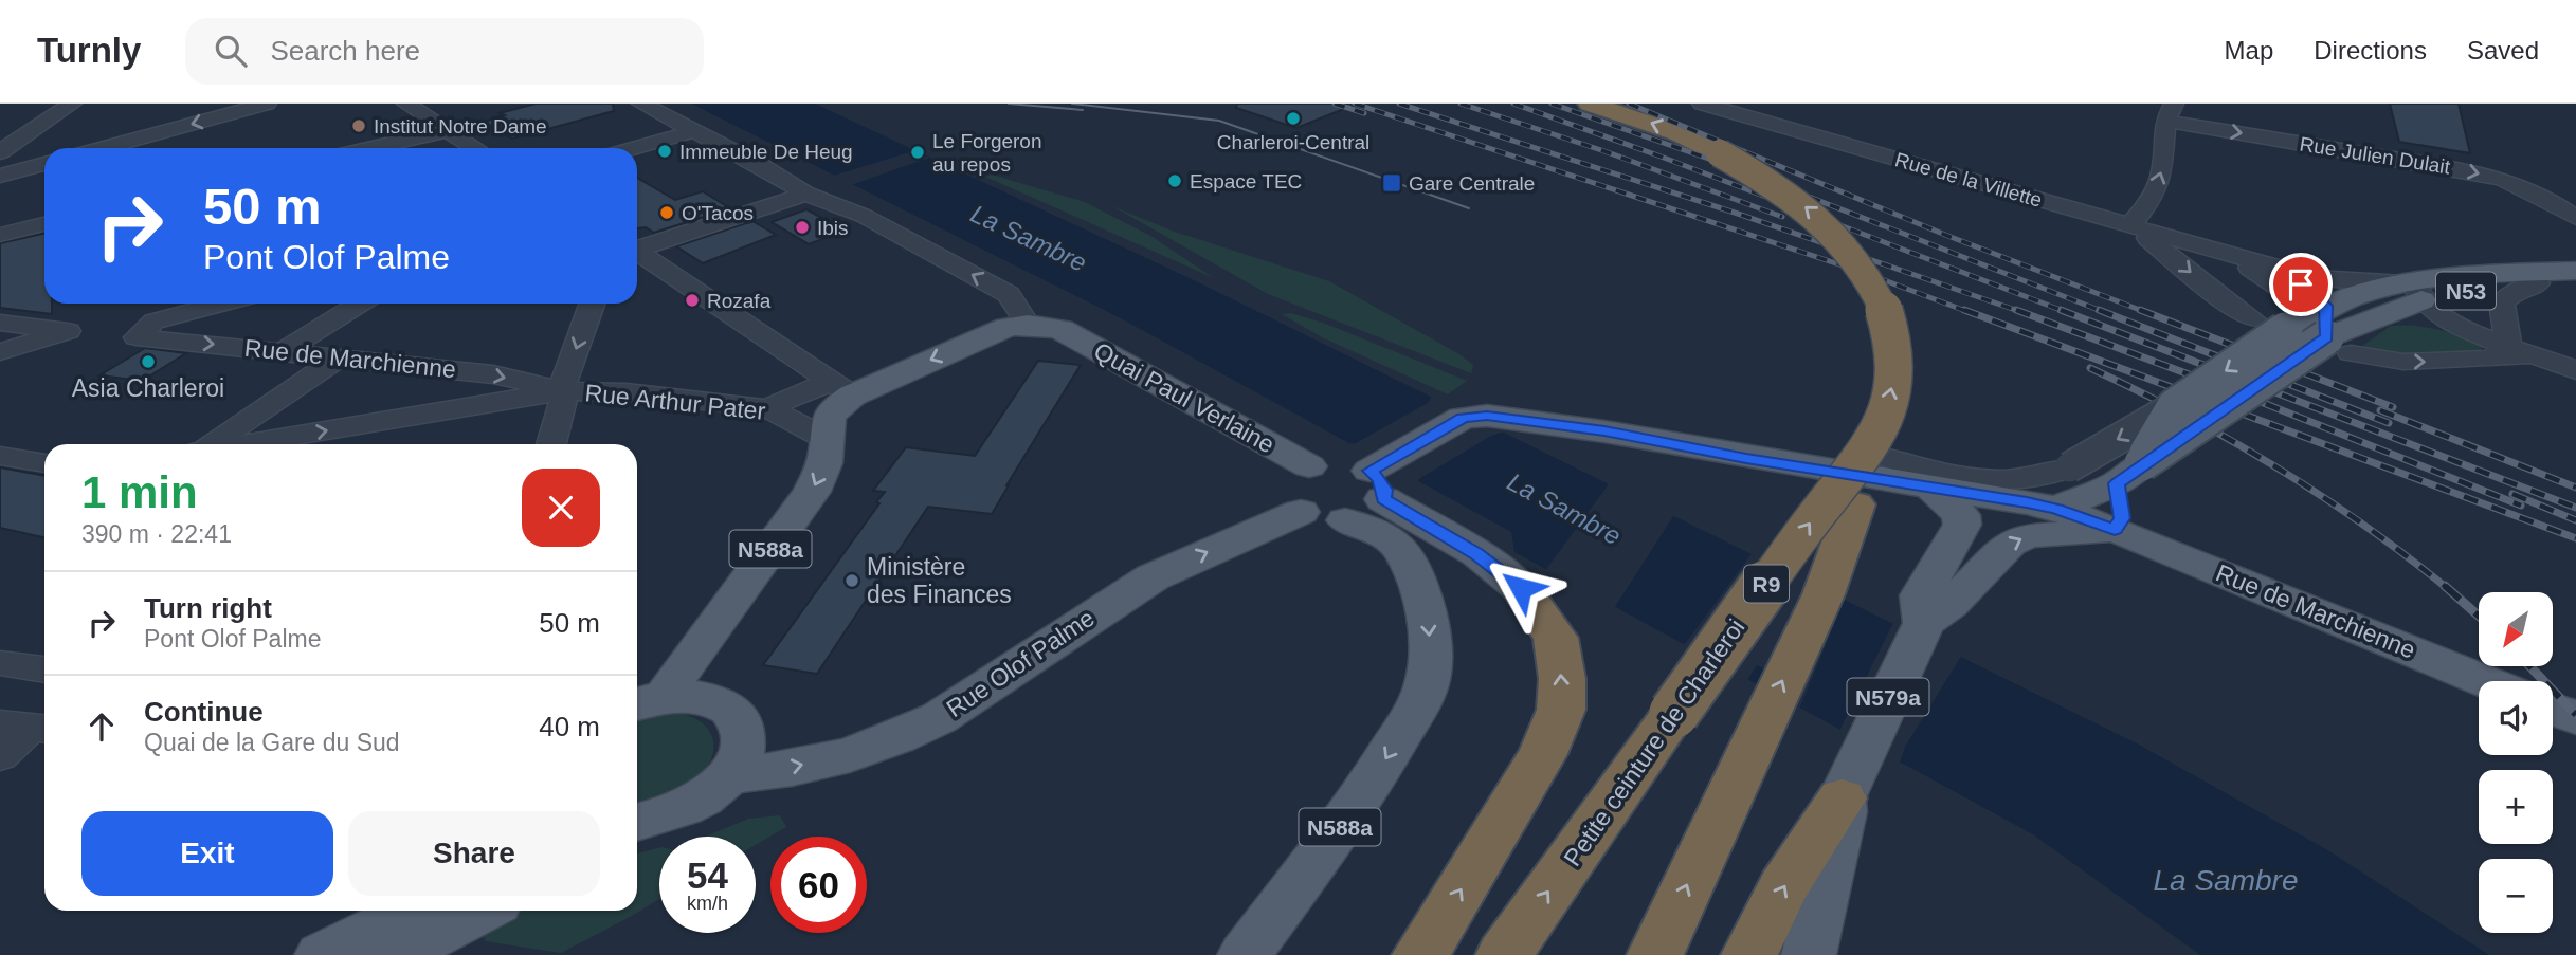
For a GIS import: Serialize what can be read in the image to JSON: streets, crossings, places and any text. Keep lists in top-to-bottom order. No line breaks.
{"streets":{"highway":["R9","Petite ceinture de Charleroi"],"main road":["N53","Rue de Marchienne","Quai Paul Verlaine","N588a","Rue Olof Palme","N579a"],"street":["Rue Julien Dulait","Rue de la Villette","Rue Arthur Pater"]},"crossings":[["Rue de la Villette","N53"],["N53","Rue de Marchienne"],["Rue de Marchienne","Rue Arthur Pater"],["Rue de Marchienne","Rue Olof Palme"],["Rue de Marchienne","N579a"],["Quai Paul Verlaine","N588a"],["Rue Arthur Pater","N588a"],["N588a","Rue Olof Palme"]],"water":["La Sambre"],"places":{"other":["Charleroi-Central","Institut Notre Dame","Immeuble De Heug","Le Forgeron au repos","Espace TEC","O'Tacos","Ibis","Rozafa","Asia Charleroi","Ministère des Finances"],"transit":["Gare Centrale"]},"north":"bottom left","page":{"header":"Turnly","search":"Search here","nav":["Map","Directions","Saved"],"turn":["50 m","Pont Olof Palme"],"heading":["1 min","390 m · 22:41"],"list":[{"name":"Turn right","note":"Pont Olof Palme","value":"50 m"},{"name":"Continue","note":"Quai de la Gare du Sud","value":"40 m"}],"map_buttons":["+","−"],"buttons":["Exit","Share"],"speed":"54 km/h","limit":"60"}}
